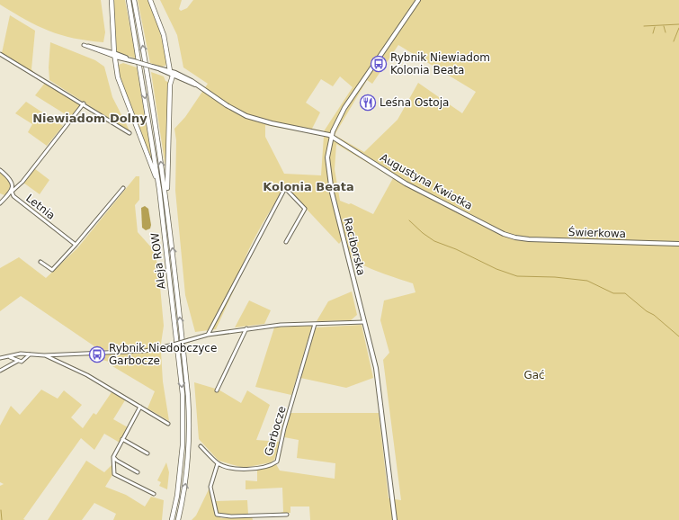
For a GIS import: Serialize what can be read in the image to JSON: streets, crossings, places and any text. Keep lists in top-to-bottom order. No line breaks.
{"streets":{"main road":["Aleja ROW"],"street":["Augustyna Kwiotka","Letnia","Świerkowa","Raciborska","Garbocze"]},"crossings":[["Augustyna Kwiotka","Świerkowa"],["Augustyna Kwiotka","Raciborska"]],"districts":["Niewiadom Dolny","Kolonia Beata"],"parks":["Gać"],"places":{"bus stop":["Rybnik Niewiadom Kolonia Beata","Rybnik Niedobczyce Garbocze"],"restaurant":["Leśna Ostoja"]}}
